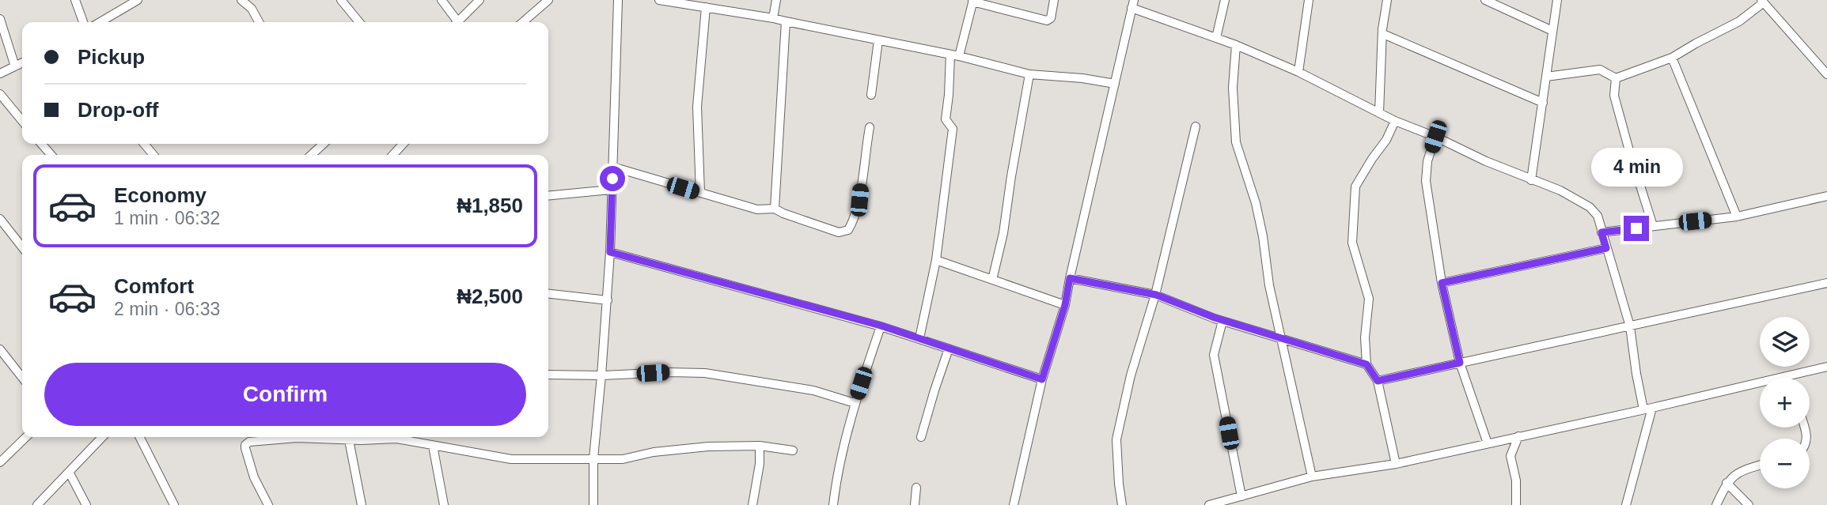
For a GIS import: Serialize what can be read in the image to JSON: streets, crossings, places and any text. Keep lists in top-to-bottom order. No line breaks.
{"page":{"banner":["Pickup","Drop-off"],"bubble":"4 min","list":[{"name":"Economy","note":"1 min · 06:32","value":"₦1,850"},{"name":"Comfort","note":"2 min · 06:33","value":"₦2,500"}],"map_buttons":["+","−"],"buttons":"Confirm"}}
